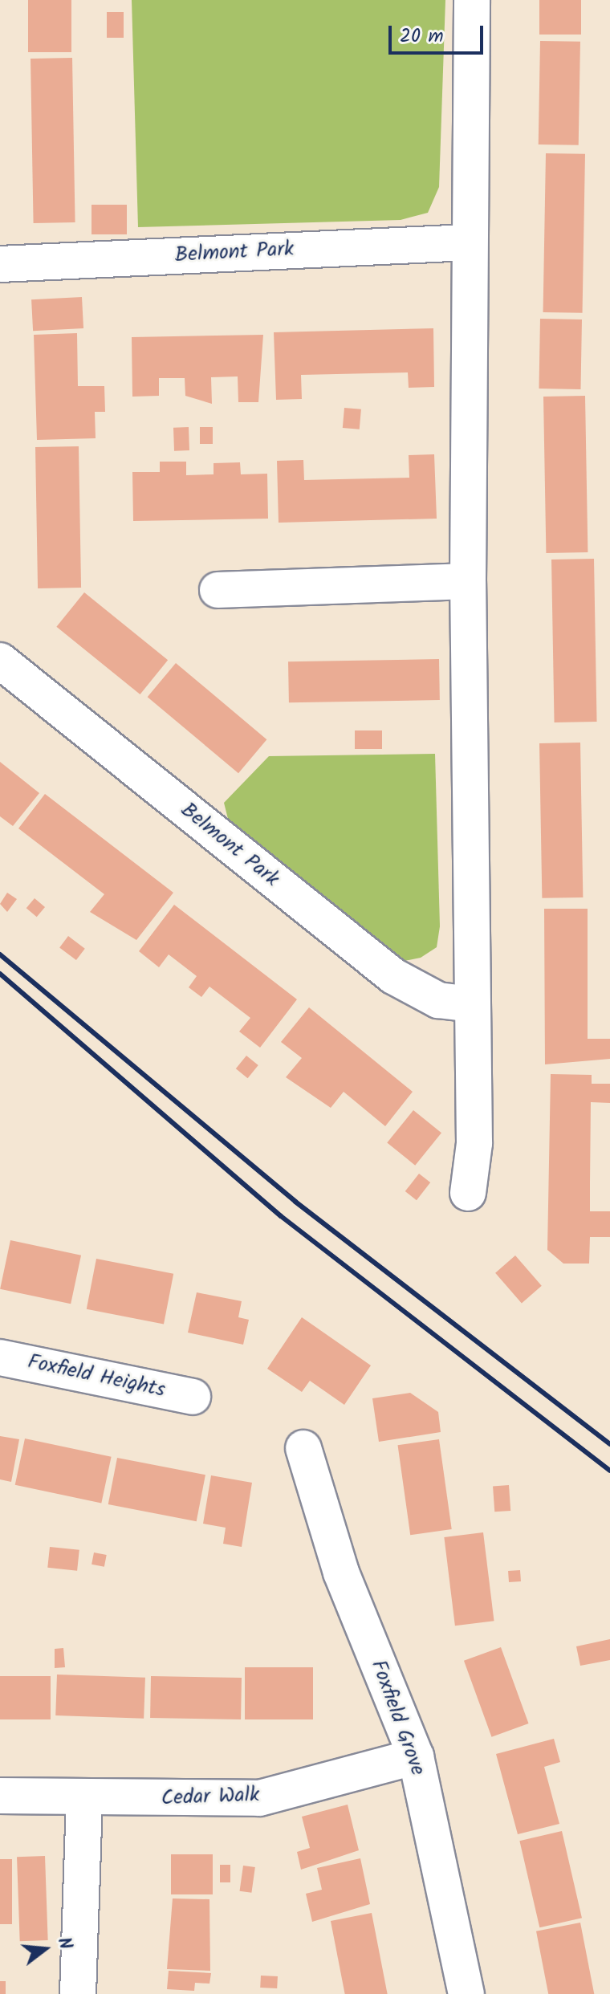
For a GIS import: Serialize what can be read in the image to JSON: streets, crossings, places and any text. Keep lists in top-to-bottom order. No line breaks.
{"streets":{"street":["Belmont Park","Foxfield Heights","Foxfield Grove","Cedar Walk"]},"crossings":[["Foxfield Grove","Cedar Walk"]],"scale_bar":"20 m","north":"right"}
